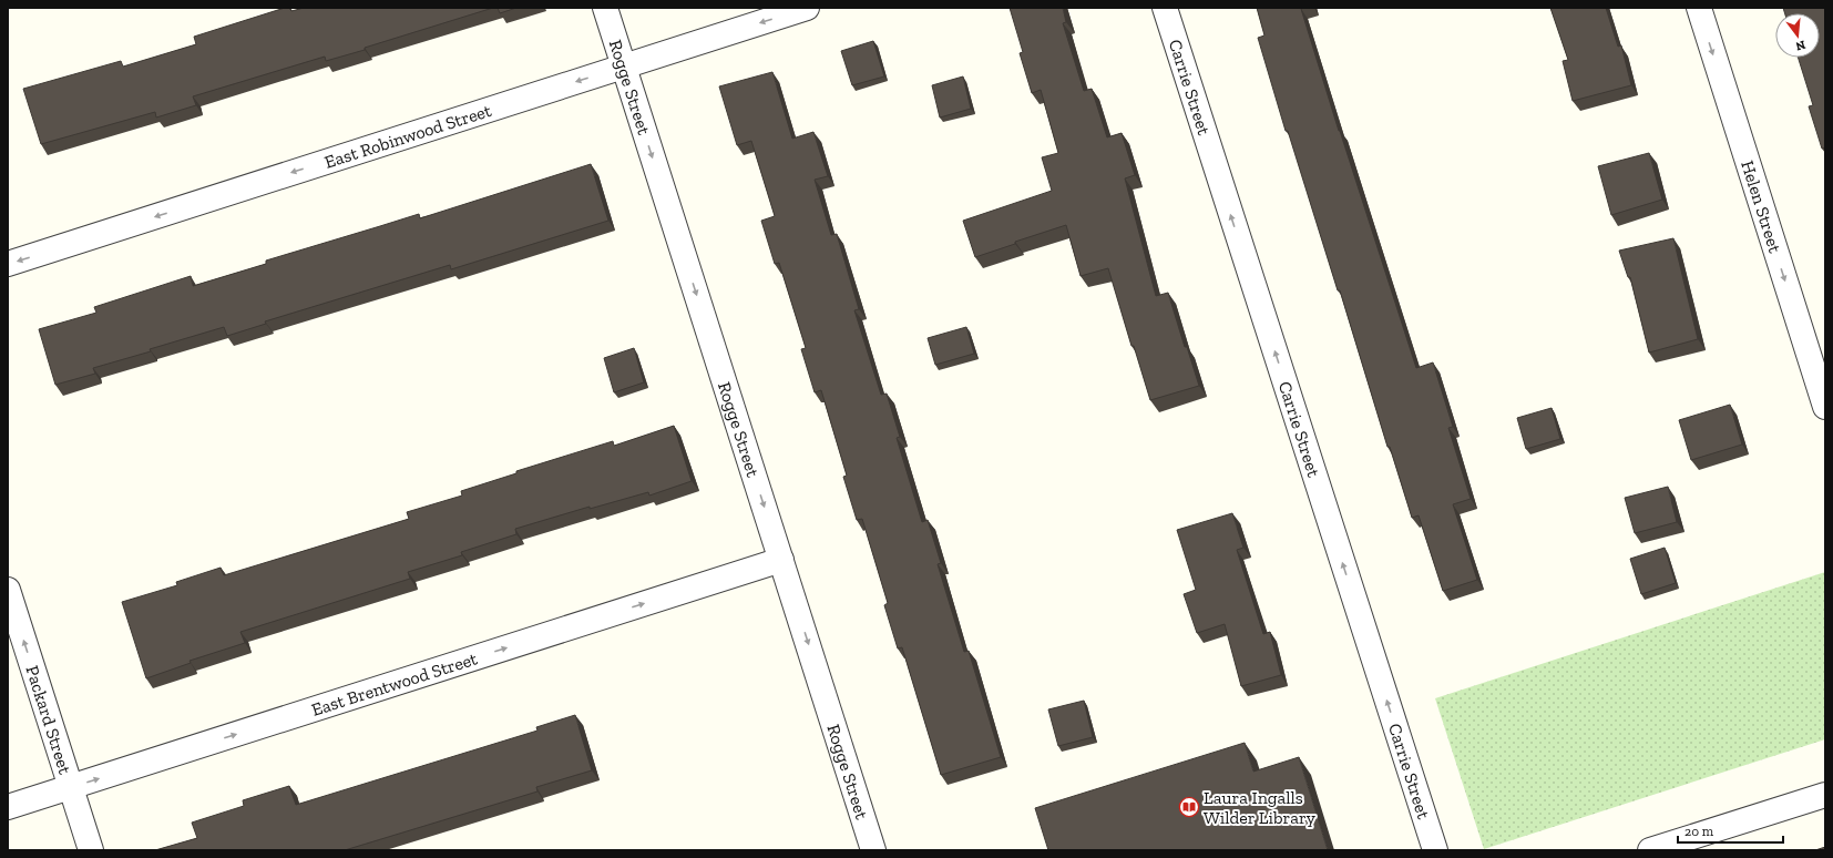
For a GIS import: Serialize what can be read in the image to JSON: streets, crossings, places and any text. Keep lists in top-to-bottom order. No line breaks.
{"streets":{"street":["Rogge Street","Carrie Street","East Robinwood Street","Helen Street","East Brentwood Street","Packard Street"]},"crossings":[["Rogge Street","East Robinwood Street"],["Rogge Street","East Brentwood Street"],["East Brentwood Street","Packard Street"]],"one_way":["Rogge Street","Carrie Street","East Robinwood Street","Helen Street","East Brentwood Street","Packard Street"],"places":{"library":["Laura Ingalls Wilder Library"]},"scale_bar":"20 m","north":"bottom"}
